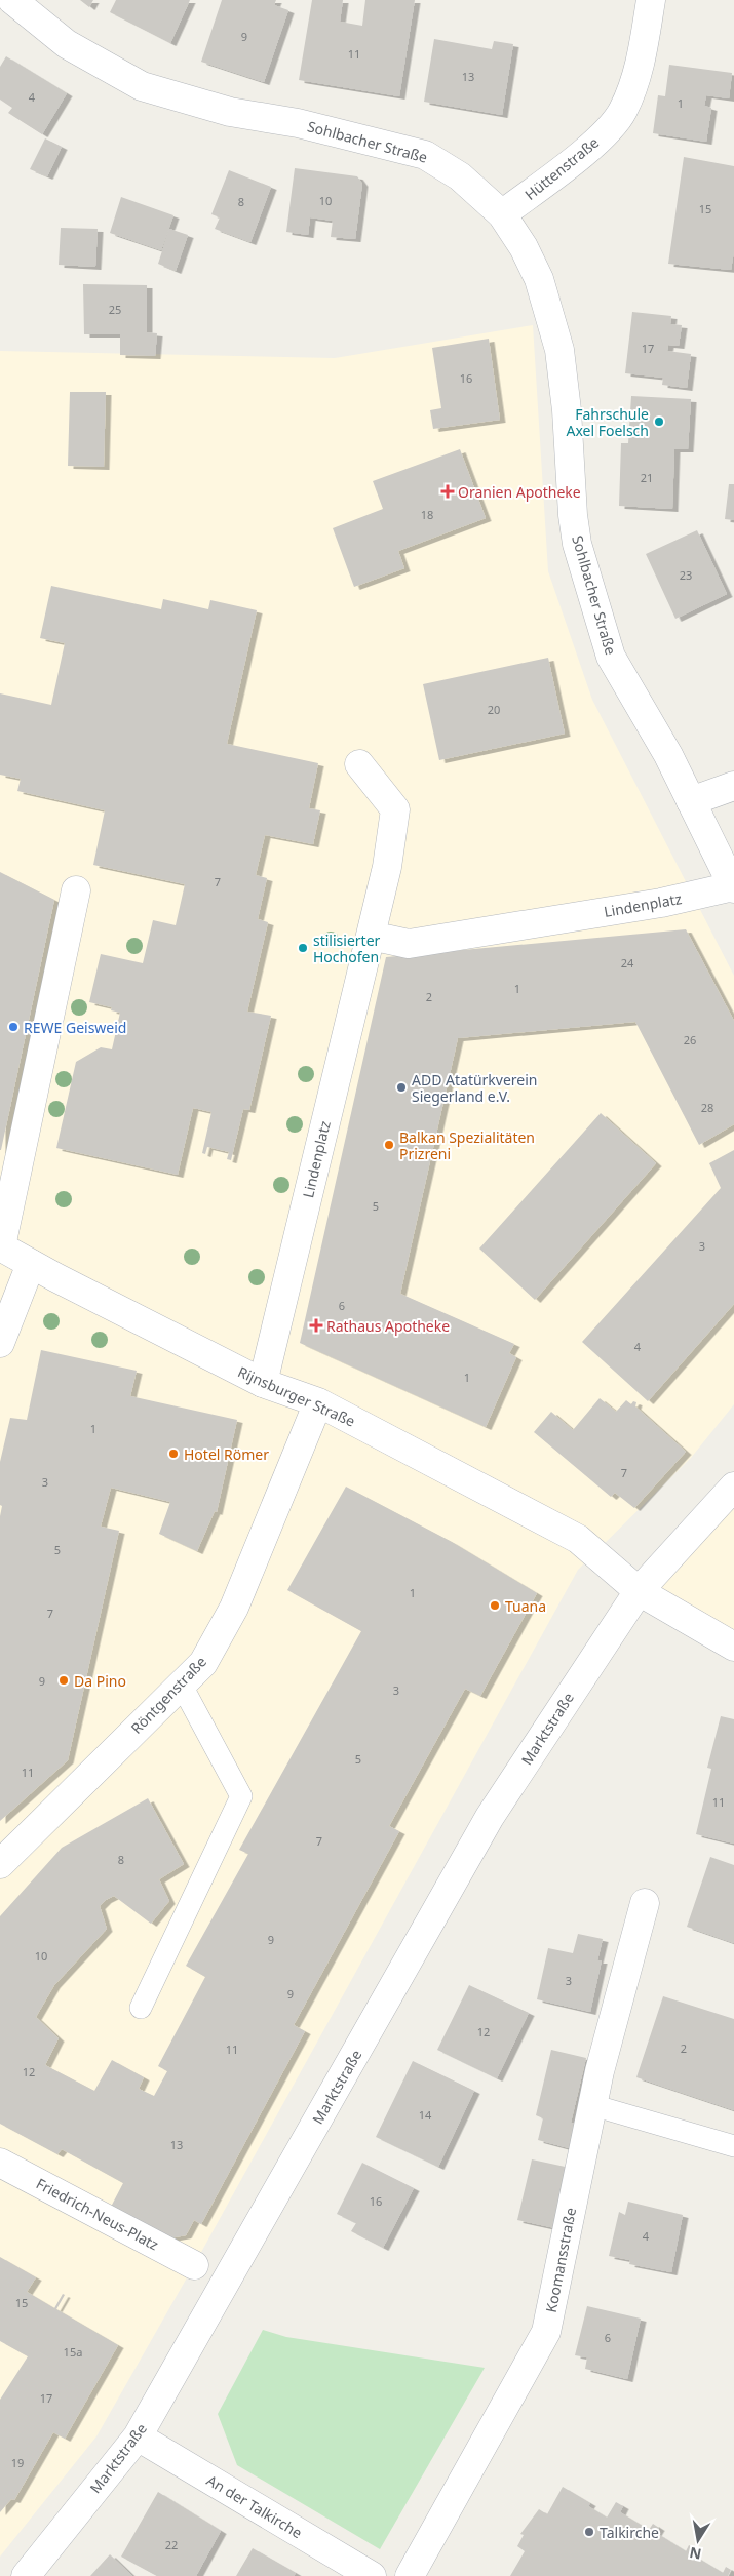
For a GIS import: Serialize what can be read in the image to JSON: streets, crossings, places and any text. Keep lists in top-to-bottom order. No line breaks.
{"streets":{"street":["Sohlbacher Straße","Hüttenstraße","Lindenplatz","Rijnsburger Straße","Röntgenstraße","Marktstraße","Friedrich-Neus-Platz","Koomansstraße","An der Talkirche"]},"crossings":[["Sohlbacher Straße","Hüttenstraße"],["Sohlbacher Straße","Lindenplatz"],["Lindenplatz","Rijnsburger Straße"],["Rijnsburger Straße","Röntgenstraße"],["Rijnsburger Straße","Marktstraße"],["Marktstraße","An der Talkirche"]],"places":{"other":["Fahrschule Axel Foelsch","stilisierter Hochofen","REWE Geisweid","ADD Atatürkverein Siegerland e.V.","Balkan Spezialitäten Prizreni","Hotel Römer","Tuana","Da Pino","Talkirche"],"health":["Oranien Apotheke","Rathaus Apotheke"]},"house_numbers":["9","11","13","4","1","10","8","15","25","17","16","21","18","23","20","7","24","1","2","26","28","5","3","6","4","1","1","7","3","5","1","7","9","3","5","11","11","7","8","9","10","3","9","12","2","11","12","14","13","16","4","15","6","15a","17","19","22"],"north":"bottom"}
